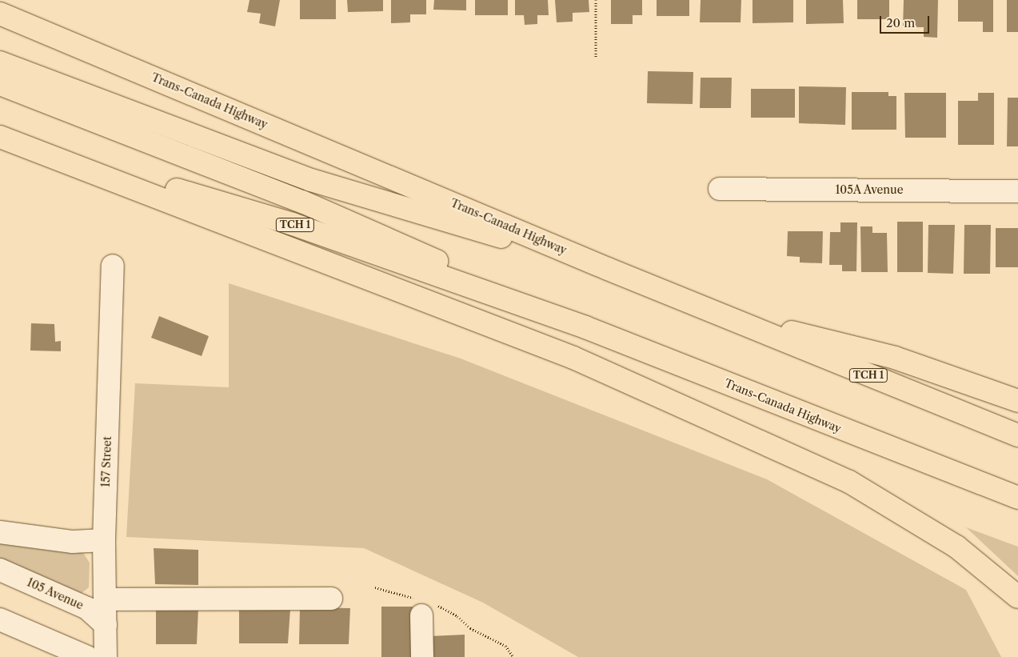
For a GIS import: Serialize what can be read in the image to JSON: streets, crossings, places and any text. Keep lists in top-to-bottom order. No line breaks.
{"streets":{"highway":["Trans-Canada Highway","TCH 1"],"street":["105A Avenue","157 Street","105 Avenue"]},"crossings":[["157 Street","105 Avenue"]],"scale_bar":"20 m"}
